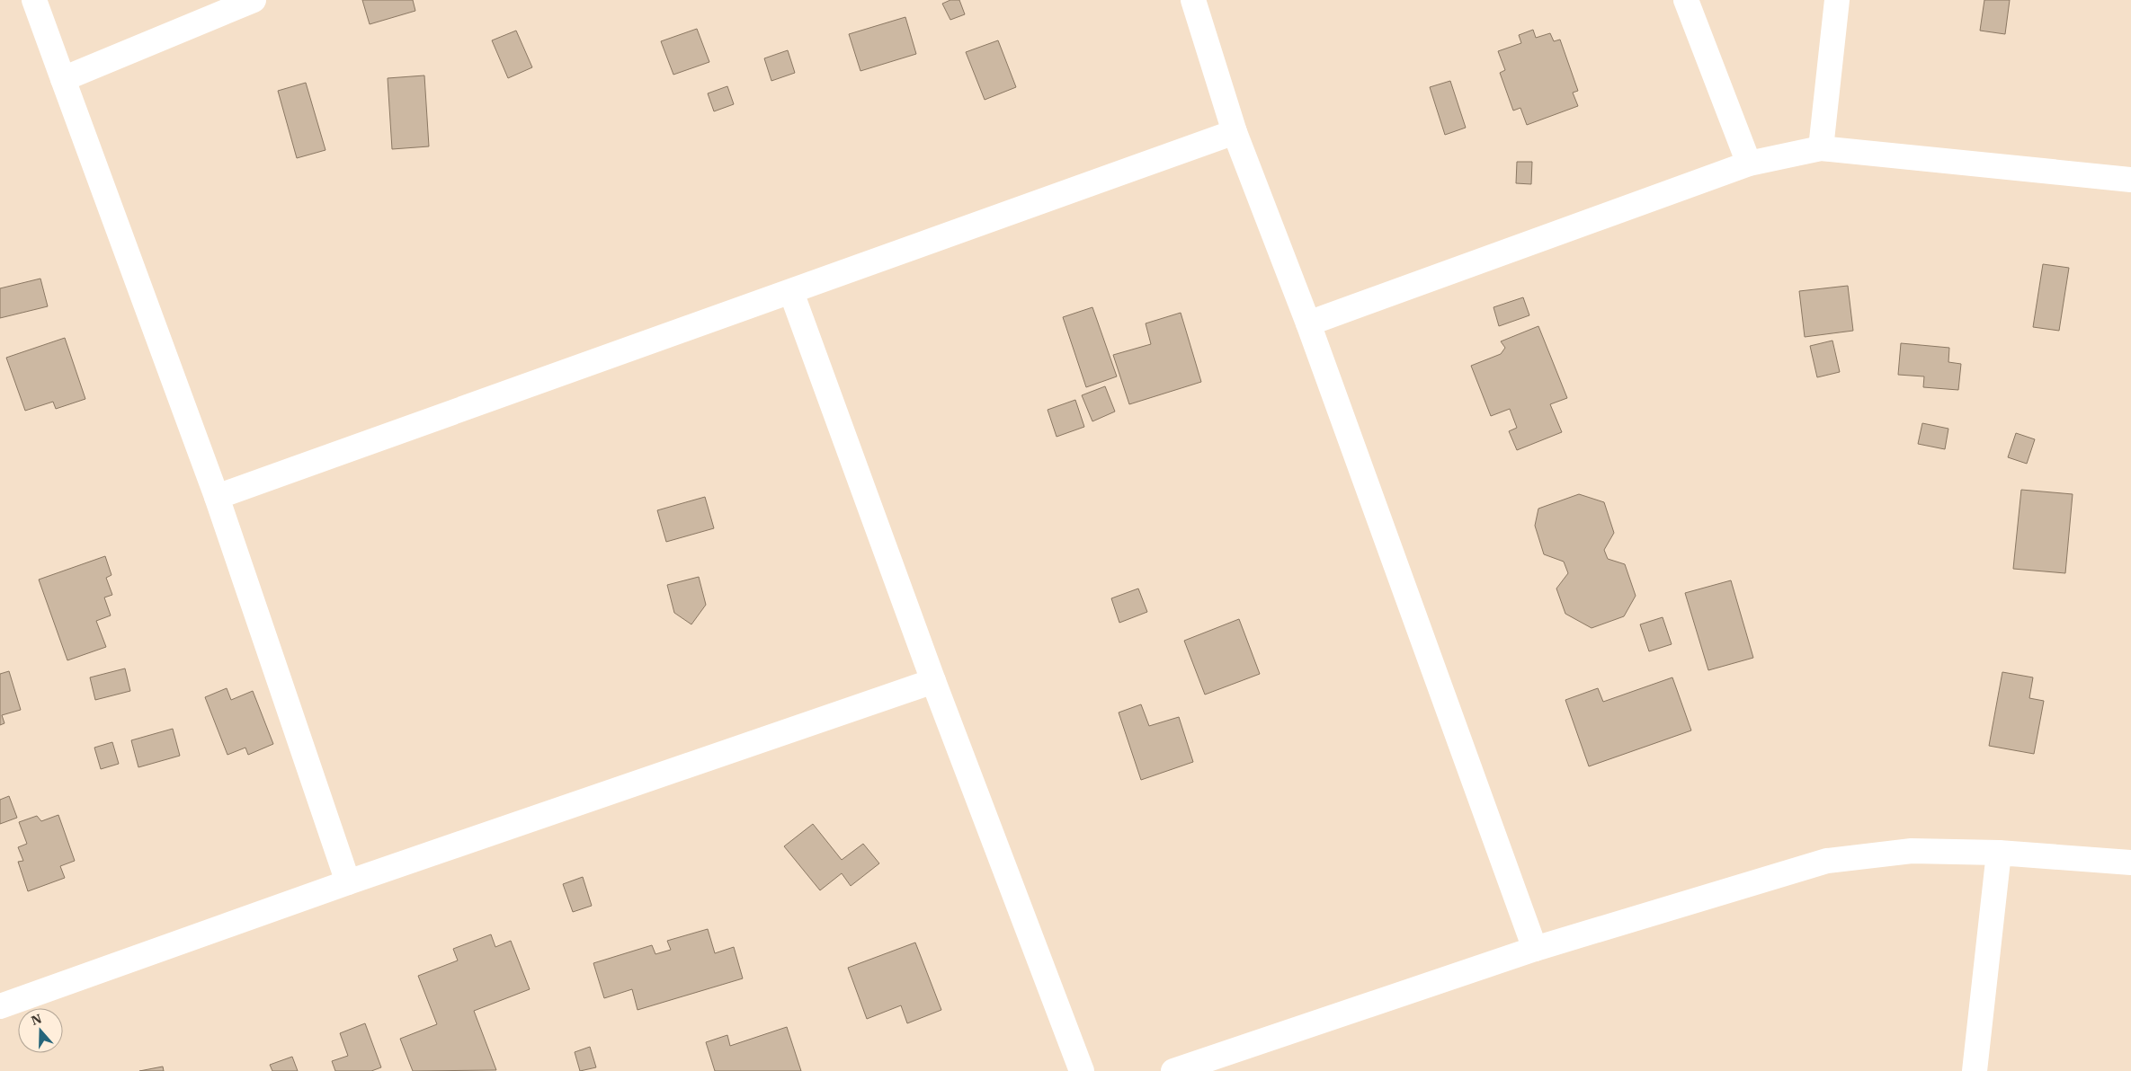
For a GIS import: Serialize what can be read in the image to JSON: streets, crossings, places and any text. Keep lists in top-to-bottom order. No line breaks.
{"north":"top"}
